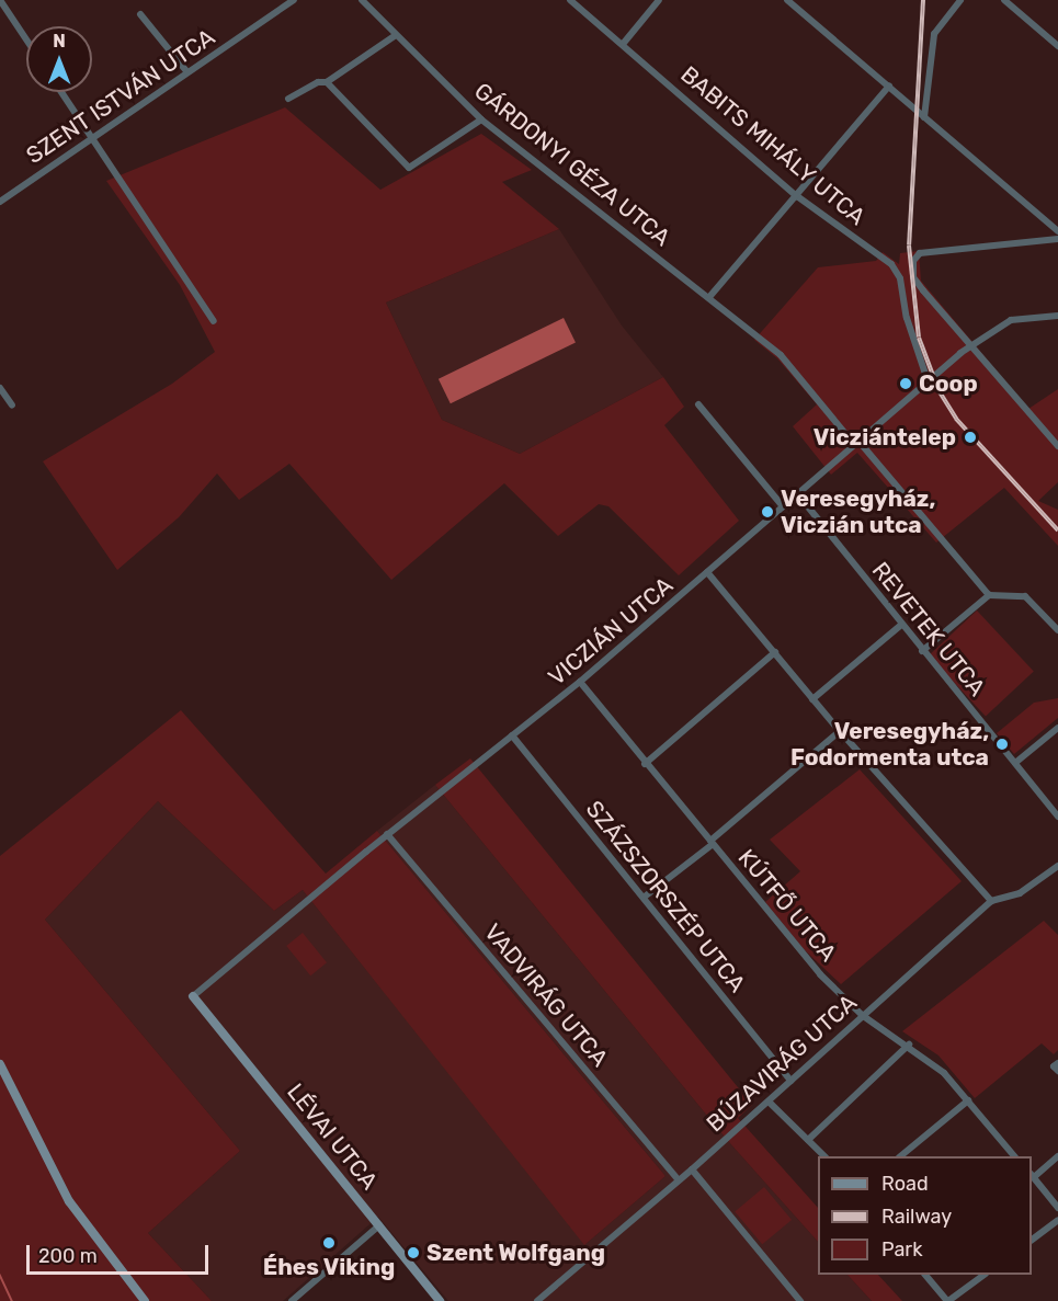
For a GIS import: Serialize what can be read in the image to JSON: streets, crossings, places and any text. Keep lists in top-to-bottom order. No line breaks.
{"streets":{"street":["SZENT ISTVÁN UTCA","BABITS MIHÁLY UTCA","GÁRDONYI GÉZA UTCA","REVETEK UTCA","VICZIÁN UTCA","SZÁZSZORSZÉP UTCA","KÚTFŐ UTCA","VADVIRÁG UTCA","BÚZAVIRÁG UTCA","LÉVAI UTCA"]},"crossings":[["BABITS MIHÁLY UTCA","VICZIÁN UTCA"],["GÁRDONYI GÉZA UTCA","VICZIÁN UTCA"],["REVETEK UTCA","VICZIÁN UTCA"],["VICZIÁN UTCA","SZÁZSZORSZÉP UTCA"],["VICZIÁN UTCA","KÚTFŐ UTCA"],["VICZIÁN UTCA","VADVIRÁG UTCA"],["VICZIÁN UTCA","LÉVAI UTCA"],["SZÁZSZORSZÉP UTCA","BÚZAVIRÁG UTCA"],["KÚTFŐ UTCA","BÚZAVIRÁG UTCA"],["VADVIRÁG UTCA","BÚZAVIRÁG UTCA"]],"places":["Coop","Vicziántelep","Veresegyház, Viczián utca","Veresegyház, Fodormenta utca","Éhes Viking","Szent Wolfgang"],"legend":["Road","Railway","Park"],"scale_bar":"200 m","north":"top"}
